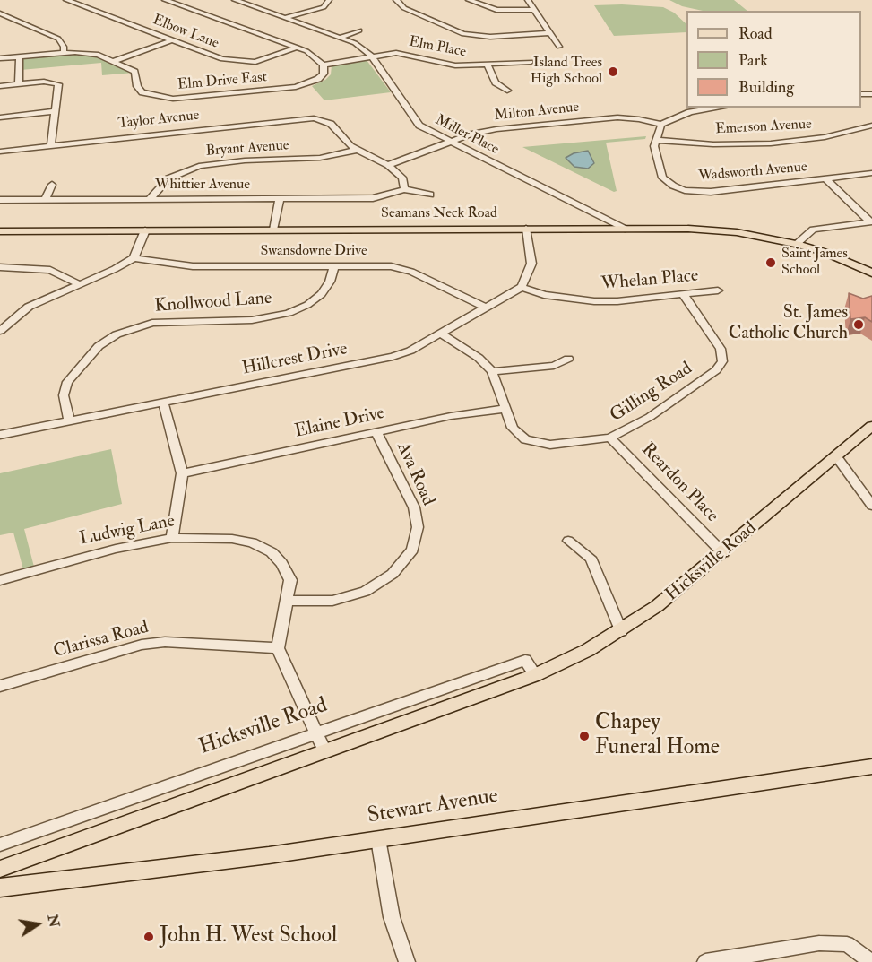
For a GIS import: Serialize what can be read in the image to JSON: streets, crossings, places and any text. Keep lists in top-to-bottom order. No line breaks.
{"streets":{"main road":["Seamans Neck Road","Hicksville Road","Stewart Avenue"],"street":["Elbow Lane","Elm Place","Elm Drive East","Milton Avenue","Taylor Avenue","Emerson Avenue","Miller Place","Bryant Avenue","Wadsworth Avenue","Whittier Avenue","Swansdowne Drive","Whelan Place","Knollwood Lane","Hillcrest Drive","Gilling Road","Elaine Drive","Ava Road","Reardon Place","Ludwig Lane","Clarissa Road"]},"crossings":[["Elm Place","Elm Drive East"],["Elm Place","Miller Place"],["Milton Avenue","Miller Place"],["Taylor Avenue","Bryant Avenue"],["Emerson Avenue","Wadsworth Avenue"],["Miller Place","Seamans Neck Road"],["Bryant Avenue","Whittier Avenue"],["Swansdowne Drive","Knollwood Lane"],["Swansdowne Drive","Hillcrest Drive"],["Whelan Place","Hillcrest Drive"],["Whelan Place","Gilling Road"],["Knollwood Lane","Hillcrest Drive"],["Gilling Road","Elaine Drive"],["Gilling Road","Reardon Place"],["Elaine Drive","Ava Road"],["Ava Road","Ludwig Lane"],["Reardon Place","Hicksville Road"],["Ludwig Lane","Clarissa Road"]],"places":["Island Trees High School","Saint James School","St. James Catholic Church","Chapey Funeral Home","John H. West School"],"legend":["Road","Park","Building"],"north":"right"}
